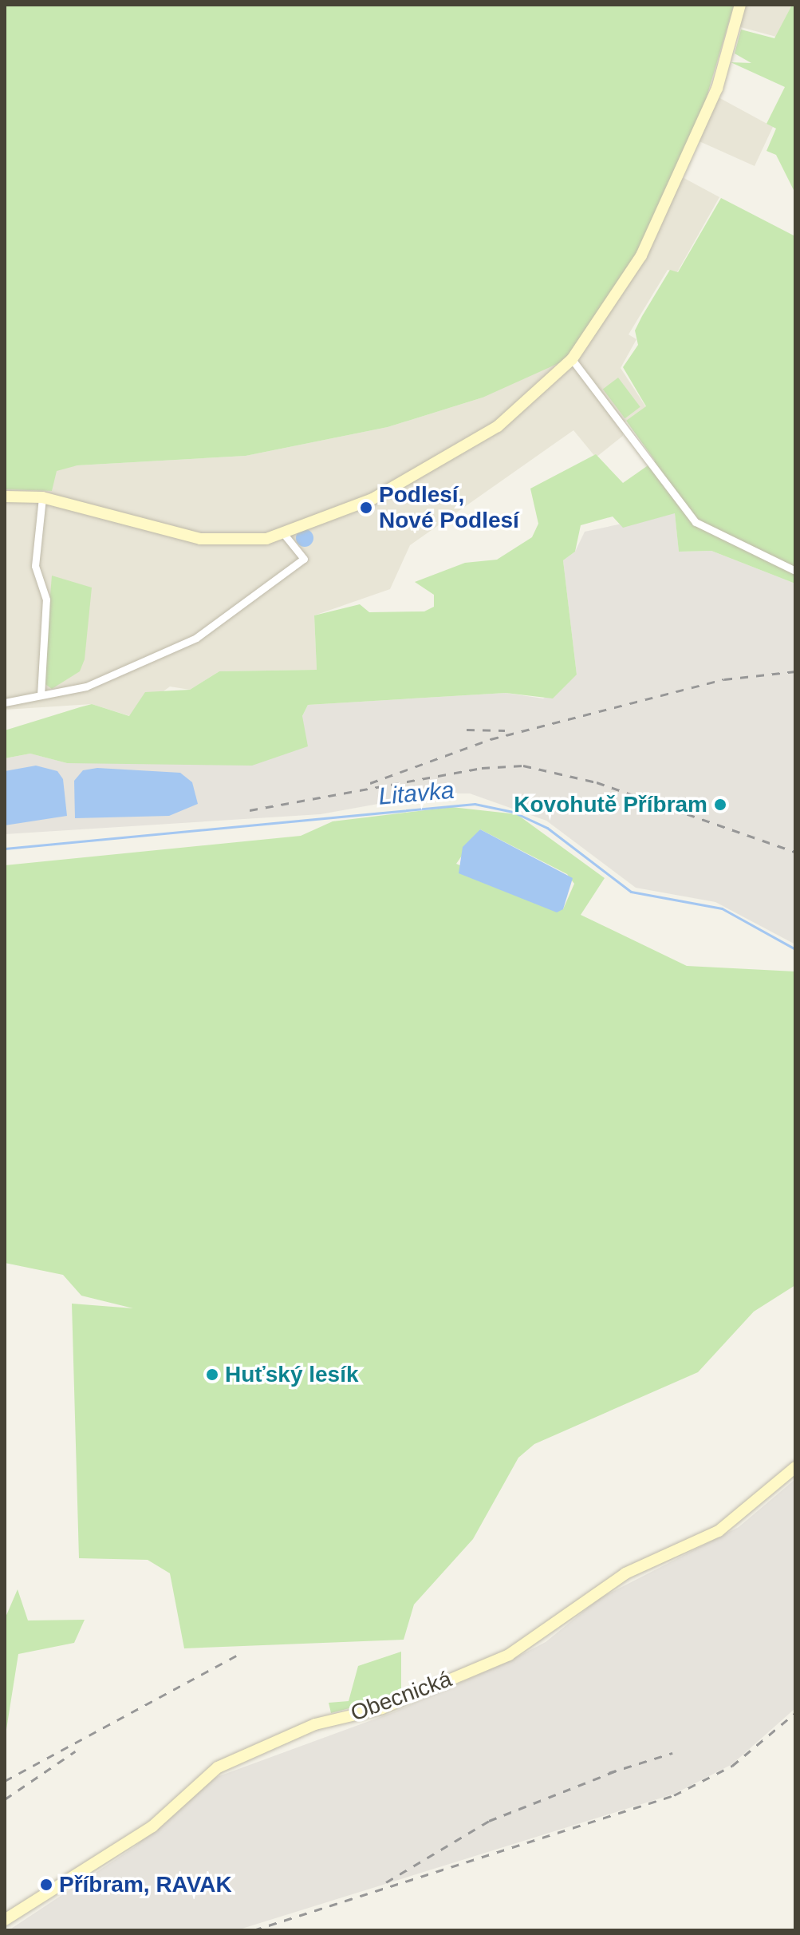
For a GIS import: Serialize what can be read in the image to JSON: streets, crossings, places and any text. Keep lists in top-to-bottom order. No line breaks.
{"streets":{"street":["Obecnická"]},"water":["Litavka"],"places":["Podlesí, Nové Podlesí","Kovohutě Příbram","Huťský lesík","Příbram, RAVAK"]}
